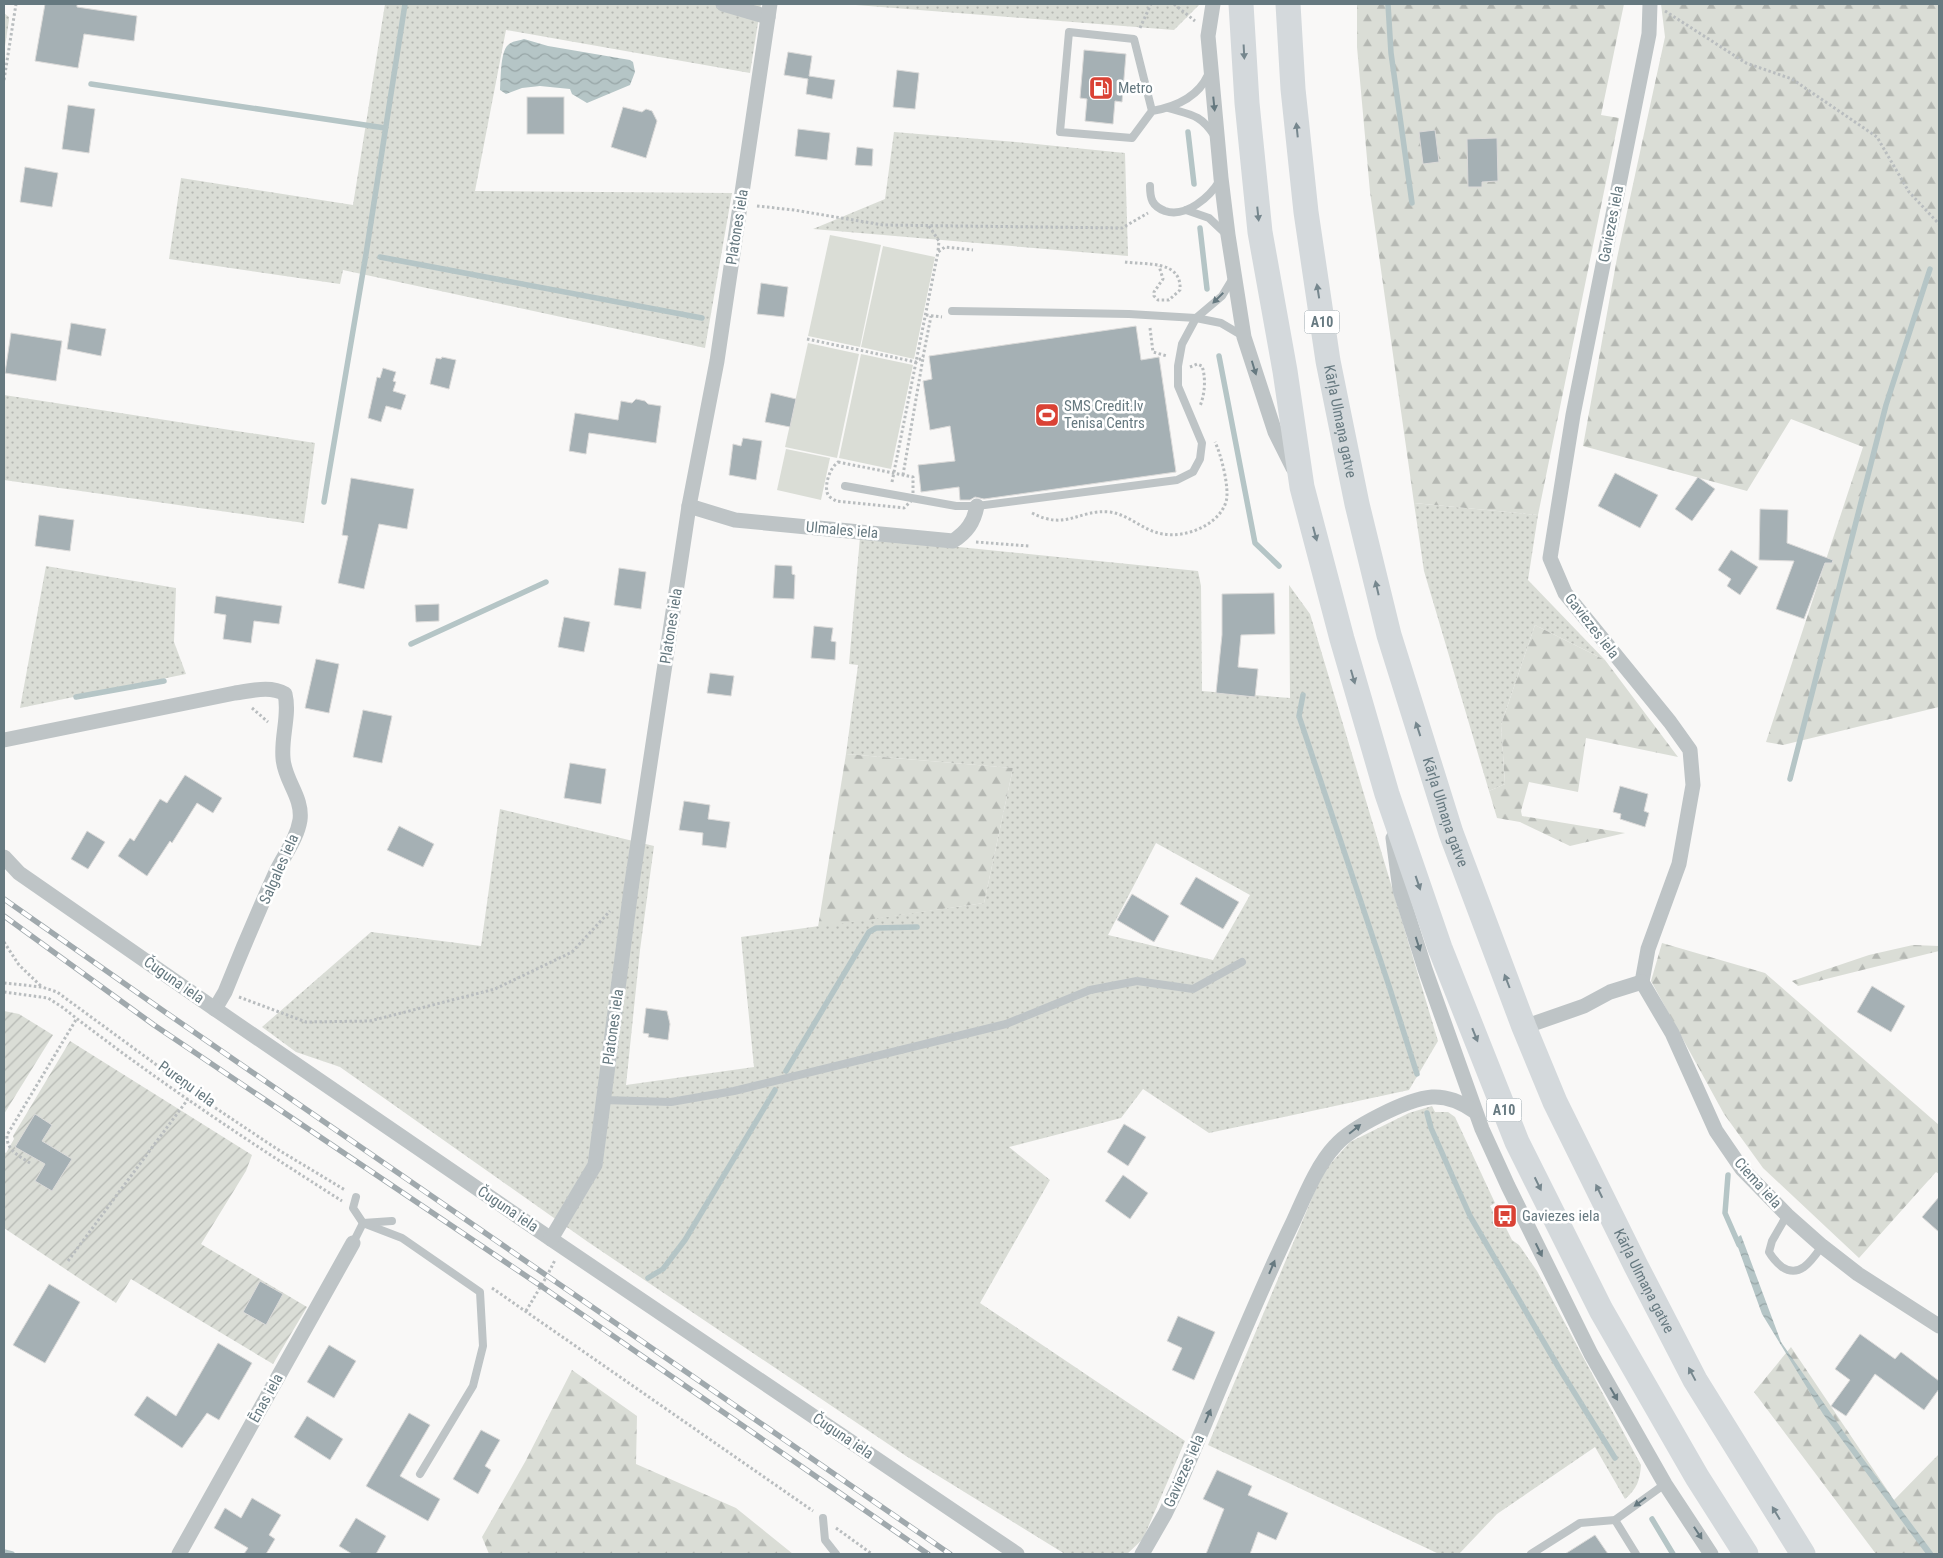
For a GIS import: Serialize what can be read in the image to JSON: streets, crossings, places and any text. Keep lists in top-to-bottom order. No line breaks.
{"streets":{"highway":["A10","Kārļa Ulmaņa gatve"],"street":["Gaviezes iela","Platones iela","Ulmales iela","Salgales iela","Čuguna iela","Ciema iela","Ēnas iela"],"path":["Pureņu iela"]},"crossings":[["Gaviezes iela","Ciema iela"],["Platones iela","Ulmales iela"],["Platones iela","Čuguna iela"],["Salgales iela","Čuguna iela"]],"places":{"fuel station":["Metro"],"sports":["SMS Credit.lv Tenisa Centrs"],"bus stop":["Gaviezes iela"]}}
